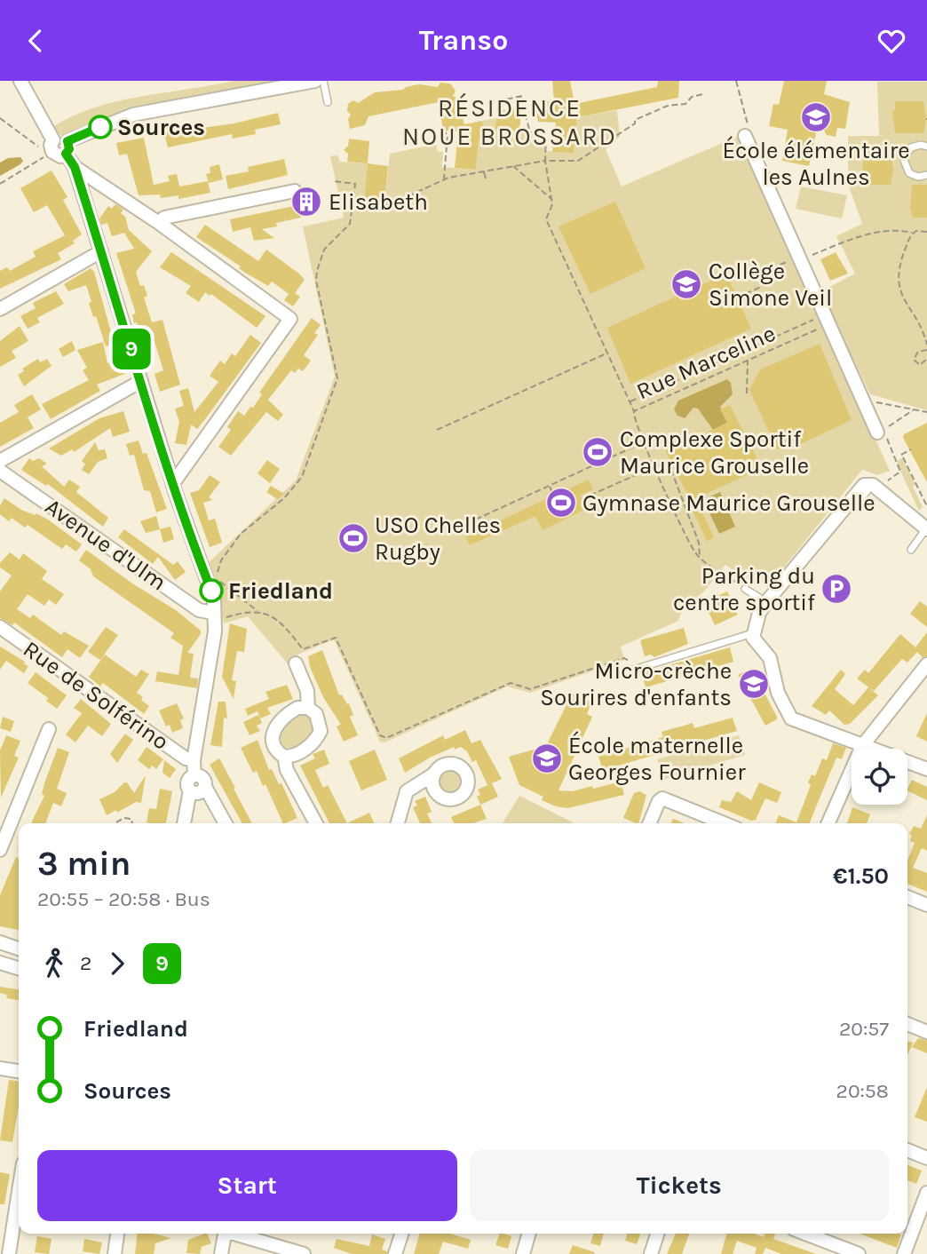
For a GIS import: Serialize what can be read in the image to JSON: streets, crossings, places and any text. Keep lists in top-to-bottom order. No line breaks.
{"streets":{"street":["Avenue d'Ulm","Rue de Solférino"],"path":["Rue Marceline"]},"districts":["RÉSIDENCE NOUE BROSSARD"],"places":{"school or university":["École élémentaire les Aulnes","Collège Simone Veil","Micro-crèche Sourires d'enfants","École maternelle Georges Fournier"],"other":["Sources","Friedland"],"building":["Elisabeth"],"sports":["Complexe Sportif Maurice Grouselle","Gymnase Maurice Grouselle","USO Chelles Rugby"],"parking":["Parking du centre sportif"]},"lines":["bus line 9"],"page":{"header":"Transo","on_map":"9","heading":["3 min","20:55 – 20:58 · Bus","€1.50"],"legs":["2","9"],"list":[{"name":"Friedland","value":"20:57"},{"name":"Sources","value":"20:58"}],"buttons":["Start","Tickets"]}}
